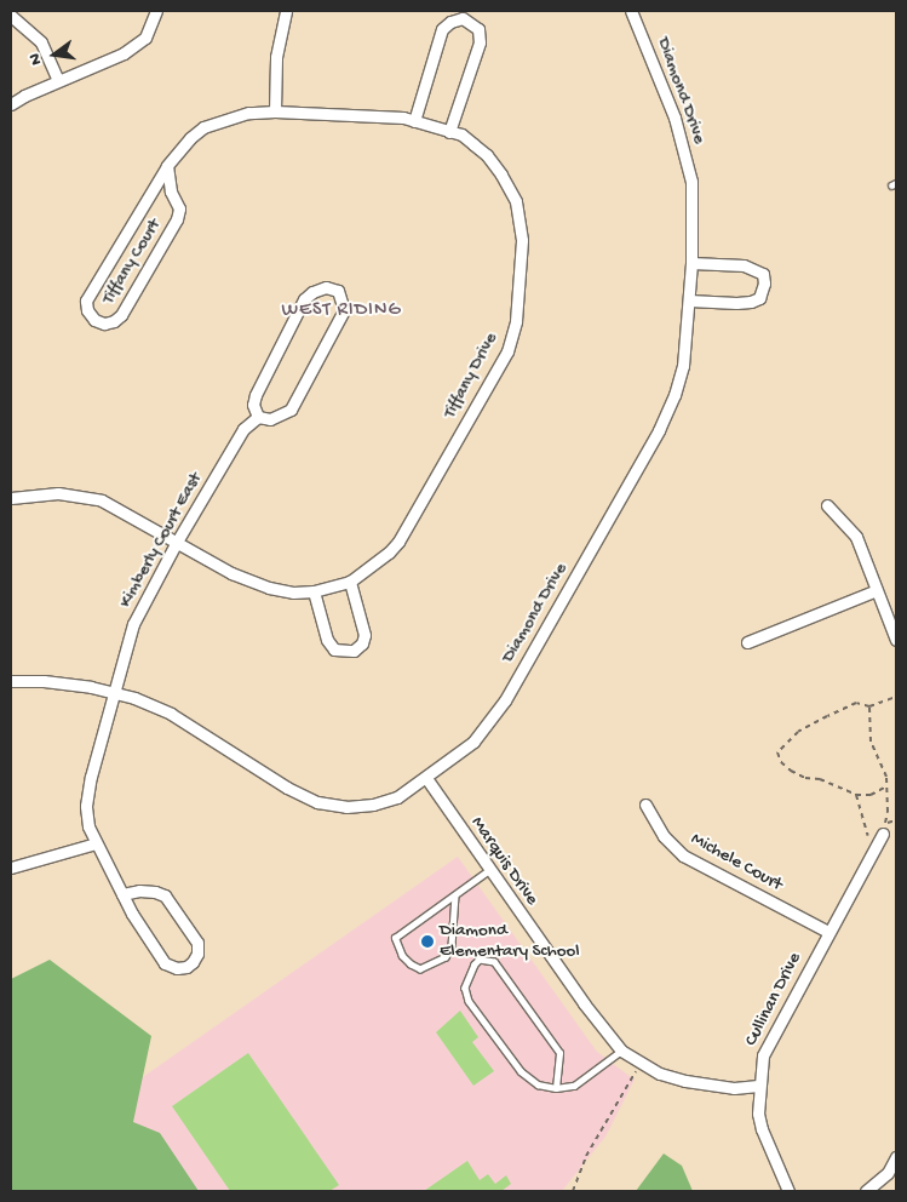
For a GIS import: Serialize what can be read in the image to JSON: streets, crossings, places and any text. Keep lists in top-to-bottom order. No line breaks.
{"streets":{"street":["Diamond Drive","Tiffany Court","Tiffany Drive","Kimberly Court East","Marquis Drive","Michele Court","Cullinan Drive"]},"crossings":[["Diamond Drive","Kimberly Court East"],["Diamond Drive","Marquis Drive"],["Tiffany Court","Tiffany Drive"],["Tiffany Drive","Kimberly Court East"],["Marquis Drive","Cullinan Drive"],["Michele Court","Cullinan Drive"]],"districts":["WEST RIDING"],"places":["Diamond Elementary School"],"north":"left"}
